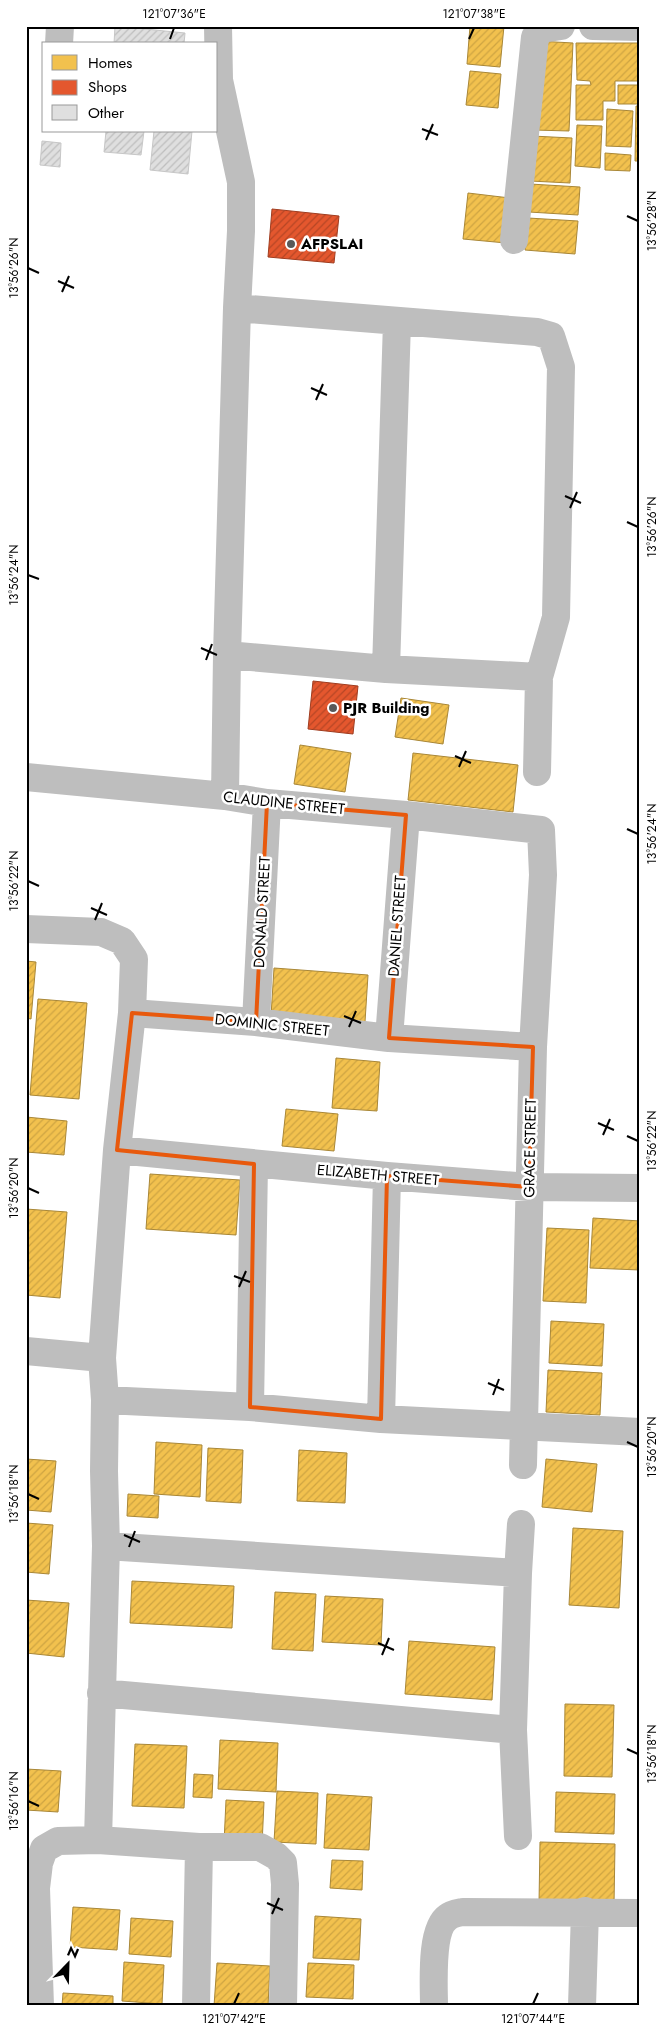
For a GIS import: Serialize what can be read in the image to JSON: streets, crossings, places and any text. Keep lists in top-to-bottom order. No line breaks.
{"streets":{"street":["CLAUDINE STREET","DONALD STREET","DANIEL STREET","DOMINIC STREET","GRACE STREET","ELIZABETH STREET"]},"crossings":[["CLAUDINE STREET","DONALD STREET"],["CLAUDINE STREET","DANIEL STREET"],["CLAUDINE STREET","GRACE STREET"],["DONALD STREET","DOMINIC STREET"],["DANIEL STREET","DOMINIC STREET"],["DOMINIC STREET","GRACE STREET"],["GRACE STREET","ELIZABETH STREET"]],"places":["AFPSLAI","PJR Building"],"legend":["Homes","Shops","Other"],"north":"top right","coordinates":["121°07'36\"E","121°07'38\"E","13°56'28\"N","13°56'26\"N","13°56'24\"N","13°56'22\"N","13°56'20\"N","13°56'18\"N","13°56'16\"N","121°07'42\"E","121°07'44\"E"]}
